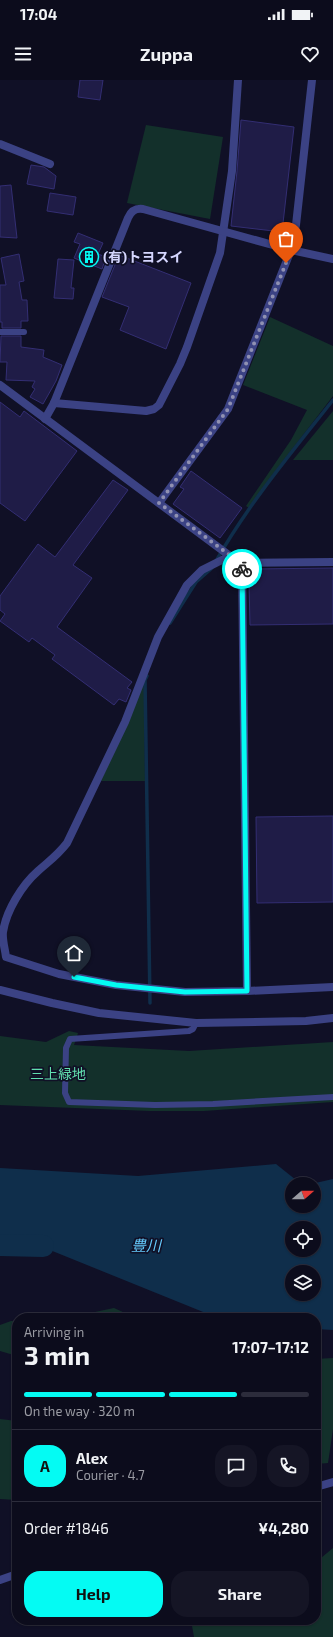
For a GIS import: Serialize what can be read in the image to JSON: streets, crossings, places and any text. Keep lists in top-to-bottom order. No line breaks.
{"water":["豊川"],"parks":["三上緑地"],"places":{"building":["(有)トヨスイ"]},"north":"right","page":{"status":"17:04","header":"Zuppa","heading":["3 min","Arriving in","17:07–17:12"],"panel":["Alex","Courier · 4.7","Order #1846","¥4,280"],"bar":"On the way · 320 m","round":"A","buttons":["Help","Share"]}}
